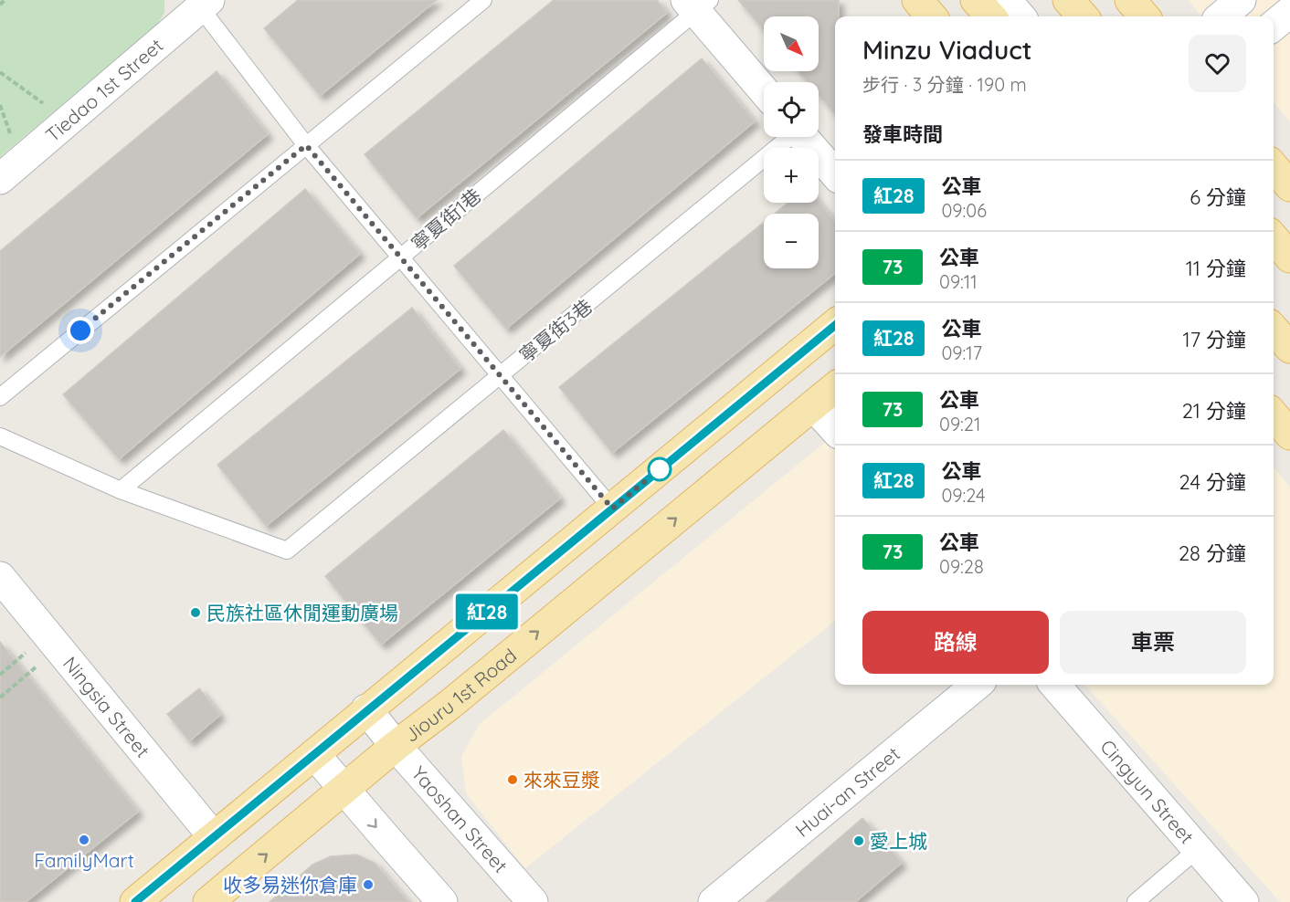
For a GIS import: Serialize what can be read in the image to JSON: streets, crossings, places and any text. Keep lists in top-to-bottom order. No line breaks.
{"streets":{"main road":["Jiouru 1st Road"],"street":["Tiedao 1st Street","Ningsia Street","Huai-an Street","Cingyun Street","Yaoshan Street"],"lane":["寧夏街1巷","寧夏街3巷"]},"crossings":[["寧夏街1巷","寧夏街3巷"],["Jiouru 1st Road","Yaoshan Street"]],"places":["民族社區休閒運動廣場","來來豆漿","FamilyMart","愛上城","收多易迷你倉庫"],"lines":["bus line 紅28"],"north":"bottom right","page":{"on_map":"紅28","map_buttons":["+","−"],"heading":[["Minzu Viaduct","步行 · 3 分鐘 · 190 m"],"發車時間"],"list":[{"mark":"紅28","name":"公車","note":"09:06","value":"6 分鐘"},{"mark":"73","name":"公車","note":"09:11","value":"11 分鐘"},{"mark":"紅28","name":"公車","note":"09:17","value":"17 分鐘"},{"mark":"73","name":"公車","note":"09:21","value":"21 分鐘"},{"mark":"紅28","name":"公車","note":"09:24","value":"24 分鐘"},{"mark":"73","name":"公車","note":"09:28","value":"28 分鐘"}],"buttons":["路線","車票"]}}
